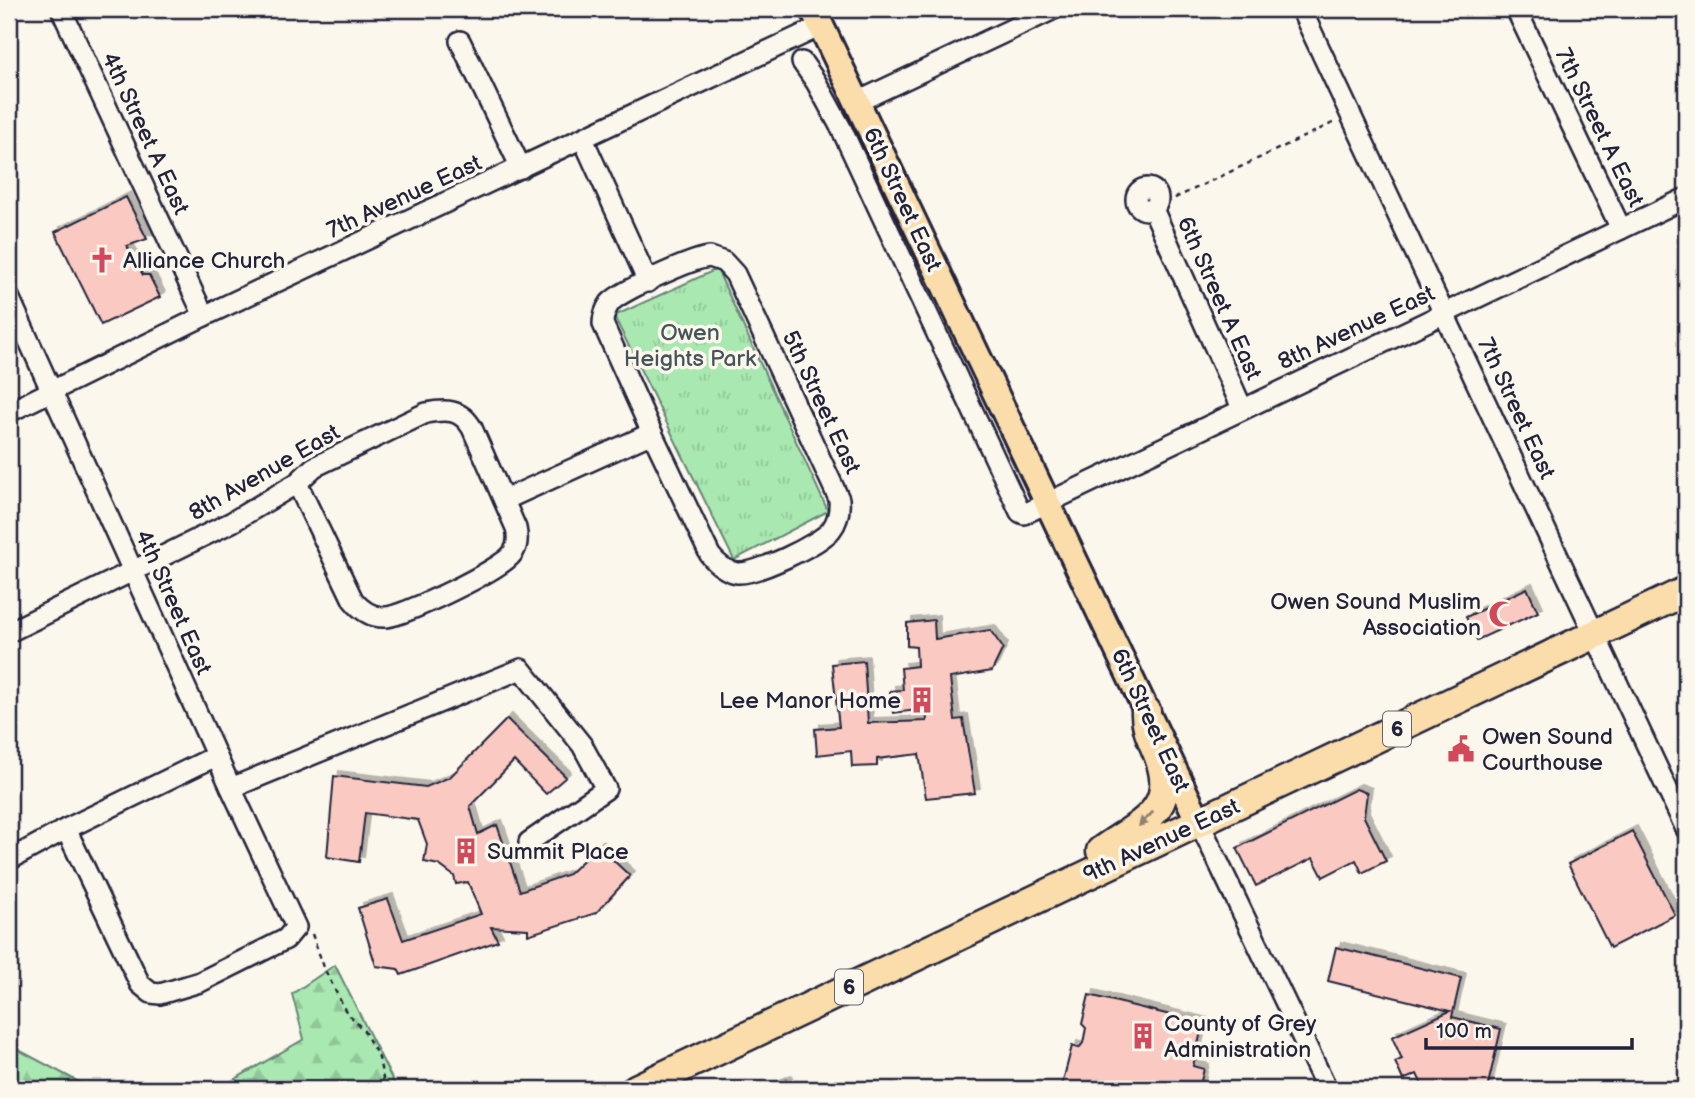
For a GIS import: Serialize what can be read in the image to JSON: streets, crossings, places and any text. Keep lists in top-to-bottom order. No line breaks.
{"streets":{"highway":["6","9th Avenue East"],"main road":["6th Street East"],"street":["7th Street A East","4th Street A East","7th Avenue East","6th Street A East","8th Avenue East","5th Street East","7th Street East","4th Street East"]},"crossings":[["7th Street A East","8th Avenue East"],["4th Street A East","7th Avenue East"],["7th Avenue East","6th Street East"],["7th Avenue East","4th Street East"],["6th Street East","8th Avenue East"],["6th Street East","9th Avenue East"],["6th Street A East","8th Avenue East"],["8th Avenue East","7th Street East"],["8th Avenue East","4th Street East"],["7th Street East","9th Avenue East"]],"parks":["Owen Heights Park"],"places":{"church":["Alliance Church"],"mosque":["Owen Sound Muslim Association"],"building":["Lee Manor Home","Summit Place","County of Grey Administration"],"public building":["Owen Sound Courthouse"]},"scale_bar":"100 m"}
